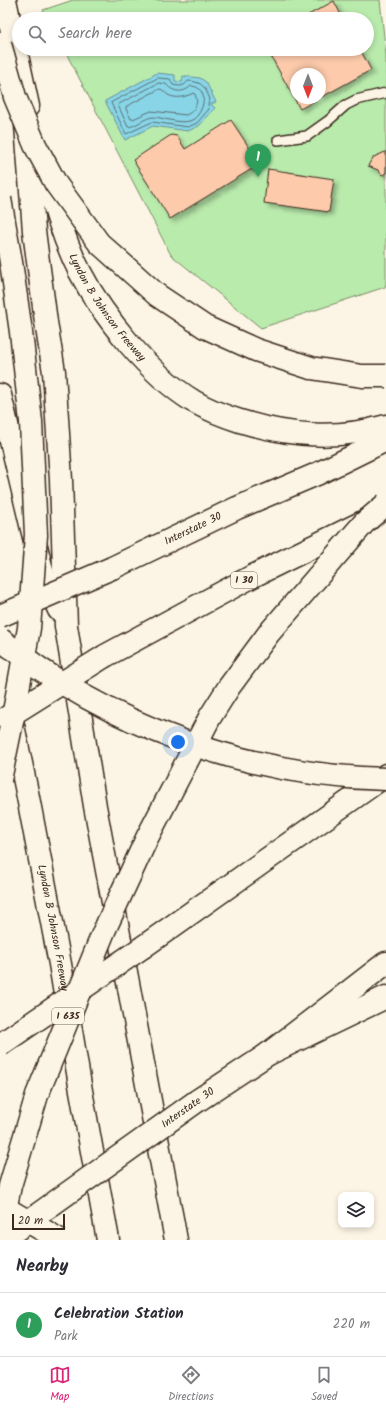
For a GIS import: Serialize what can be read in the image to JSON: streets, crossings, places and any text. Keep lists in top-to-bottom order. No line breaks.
{"streets":{"main road":["Lyndon B Johnson Freeway","Interstate 30","I 30","I 635"]},"scale_bar":"20 m","north":"bottom","page":{"search":"Search here","pins":"1","scale":"20 m","heading":"Nearby","list":[{"mark":"1","name":"Celebration Station","note":"Park","value":"220 m"}],"nav":["Map","Directions","Saved"]}}
